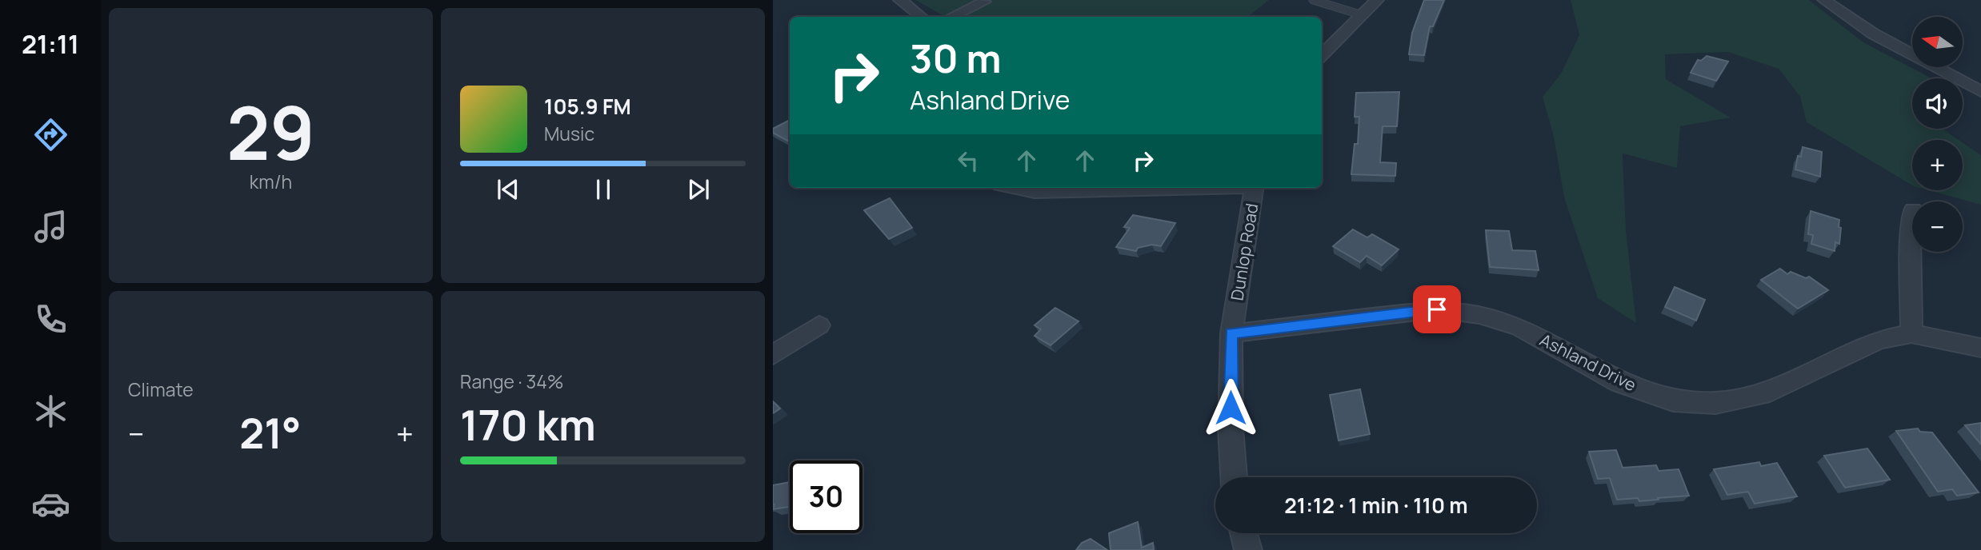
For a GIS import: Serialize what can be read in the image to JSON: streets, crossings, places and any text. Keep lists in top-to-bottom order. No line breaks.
{"streets":{"street":["Dunlop Road","Ashland Drive"]},"crossings":[["Dunlop Road","Ashland Drive"]],"north":"left","page":{"tabs":"21:11","tile":[["29","km/h"],"Climate",["Range · 34%","170 km"]],"map_buttons":["+","−"],"turn":["30 m","Ashland Drive"],"song":["105.9 FM","Music"],"heat":["−","21°","+"],"limit":"30","trip":"21:12 · 1 min · 110 m"}}
